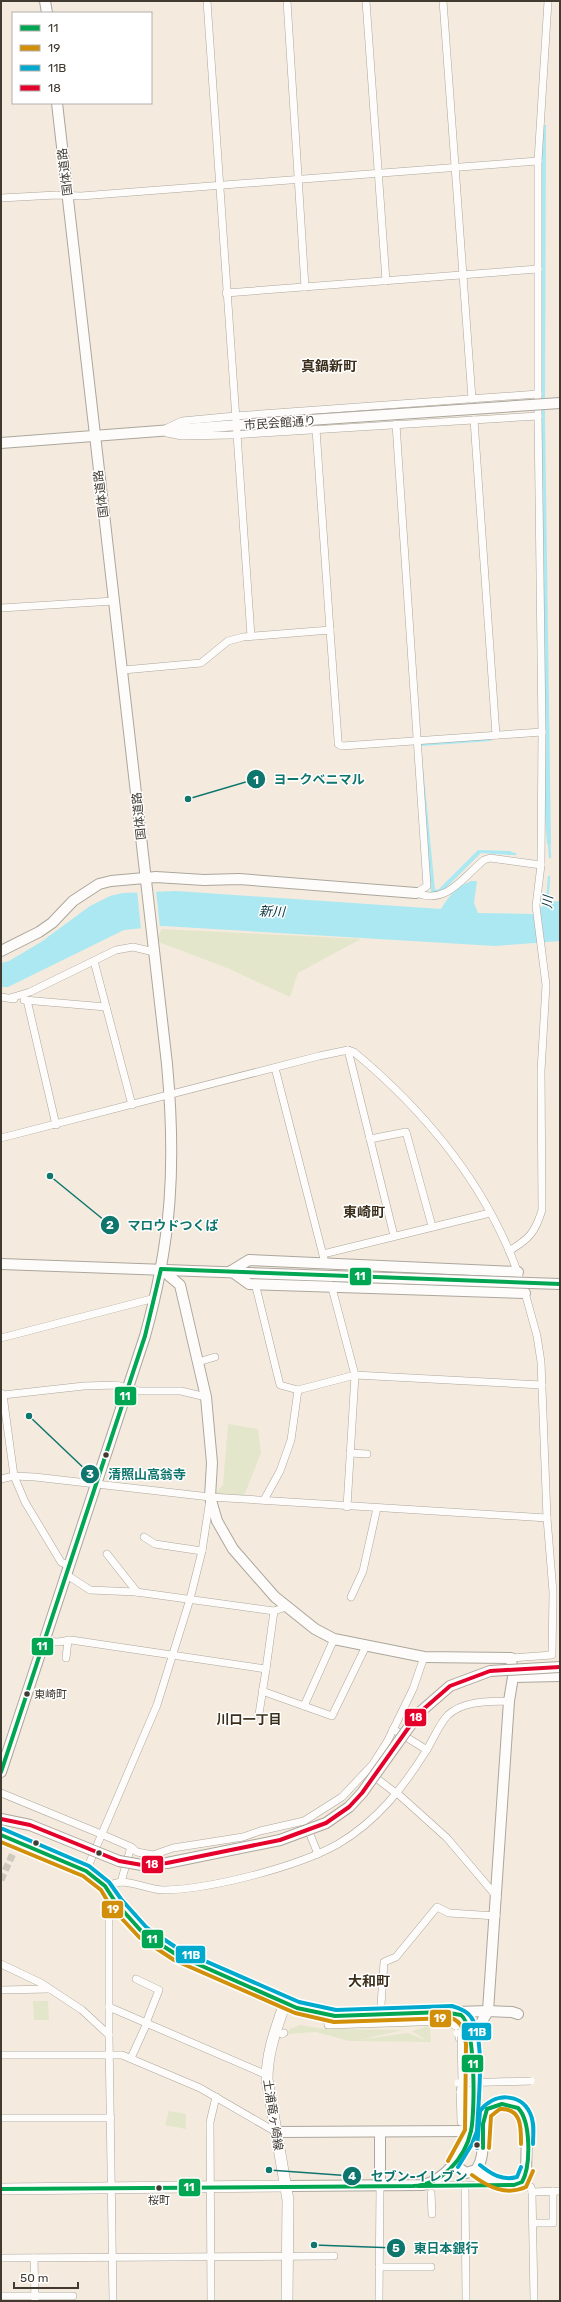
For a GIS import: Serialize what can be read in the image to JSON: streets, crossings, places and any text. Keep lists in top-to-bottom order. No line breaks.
{"streets":{"main road":["土浦竜ヶ崎線"],"street":["国体道路","市民会館通り"]},"crossings":[["国体道路","市民会館通り"]],"districts":["真鍋新町","東崎町","川口一丁目","大和町"],"water":["川","新川"],"places":["ヨークベニマル","マロウドつくば","清照山高翁寺","東崎町","セブン-イレブン","桜町","東日本銀行"],"lines":["transit line 11","transit line 18","transit line 11B","transit line 19"],"legend":["11","19","11B","18"],"scale_bar":"50 m"}
